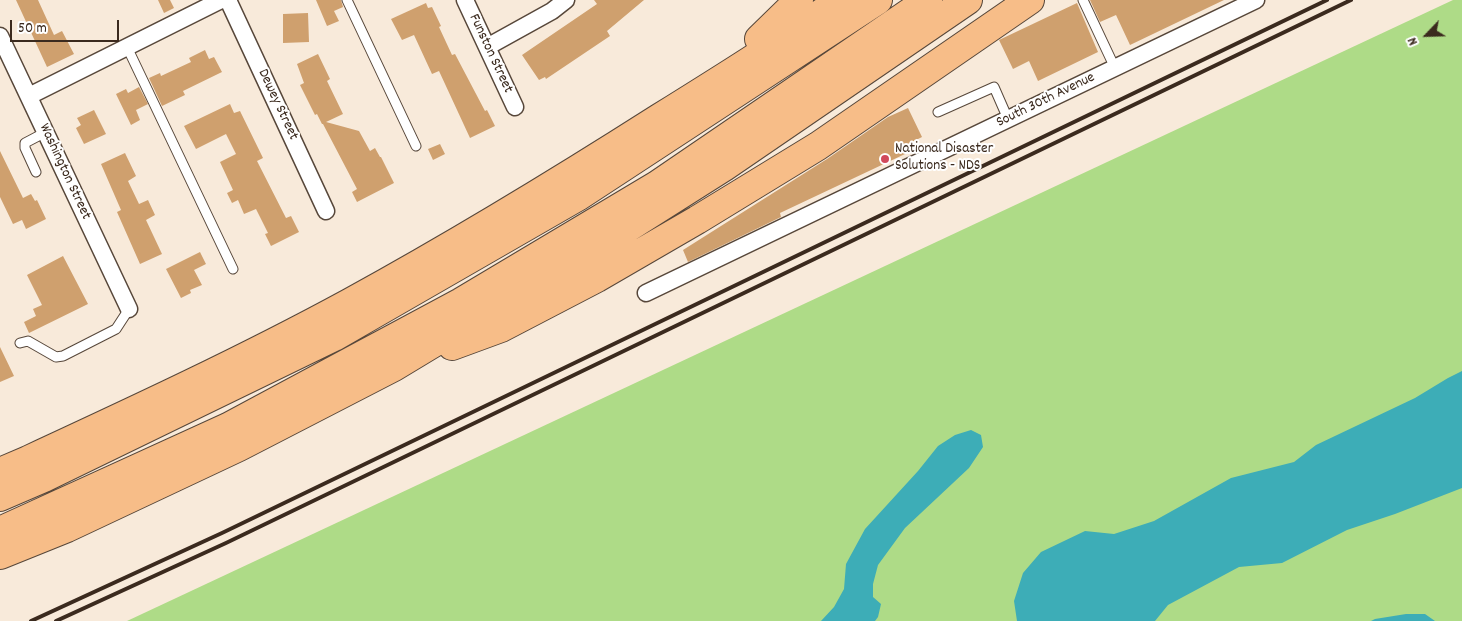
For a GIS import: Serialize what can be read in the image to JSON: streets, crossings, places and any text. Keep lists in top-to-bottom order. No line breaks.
{"streets":{"street":["Funston Street","South 30th Avenue","Dewey Street","Washington Street"]},"places":["National Disaster Solutions - NDS"],"scale_bar":"50 m","north":"bottom left"}
